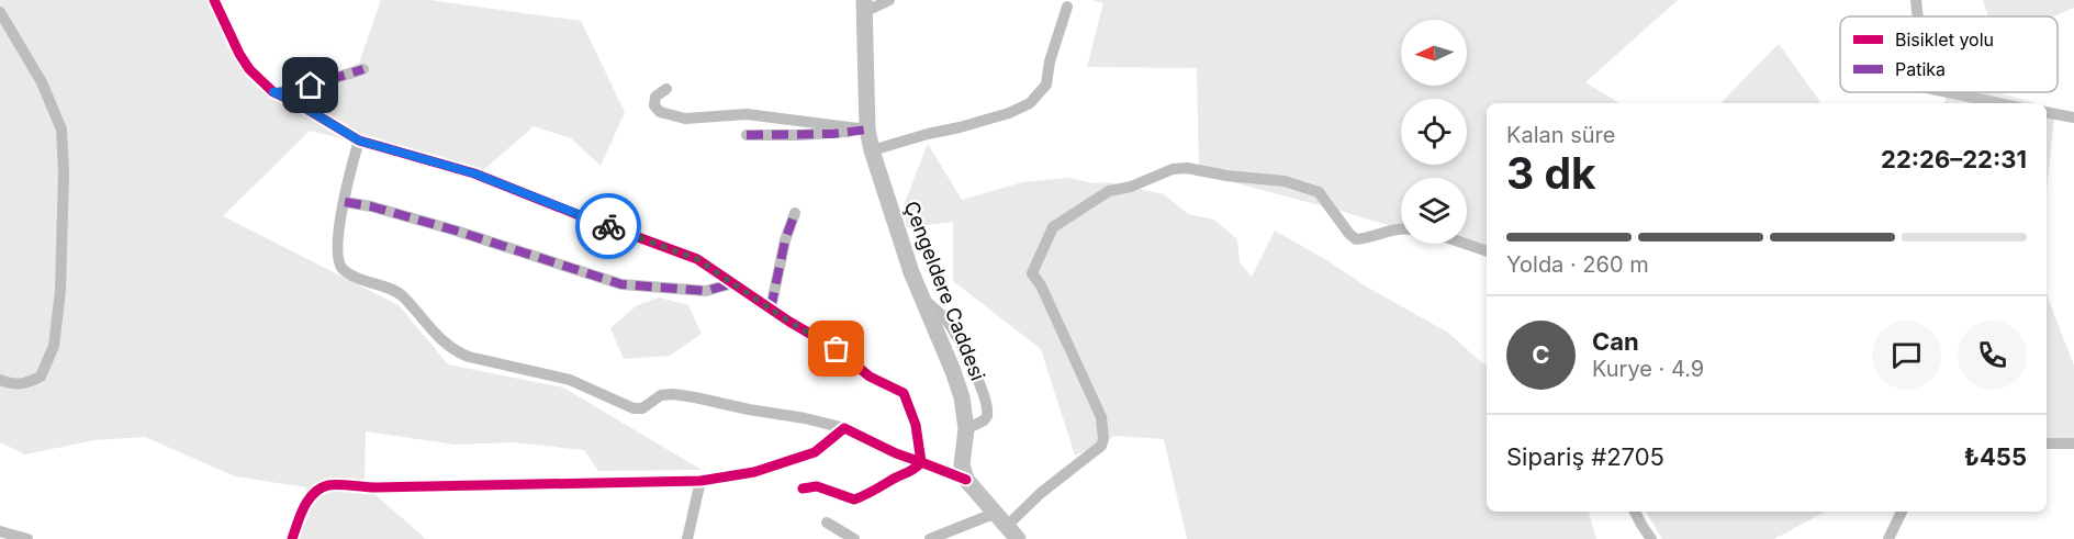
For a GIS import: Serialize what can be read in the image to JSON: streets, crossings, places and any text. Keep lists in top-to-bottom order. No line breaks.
{"streets":{"main road":["Çengeldere Caddesi"]},"legend":["Bisiklet yolu","Patika"],"north":"left","page":{"heading":["3 dk","Kalan süre","22:26–22:31"],"panel":["Can","Kurye · 4.9","Sipariş #2705","₺455"],"bar":"Yolda · 260 m","round":"C"}}
